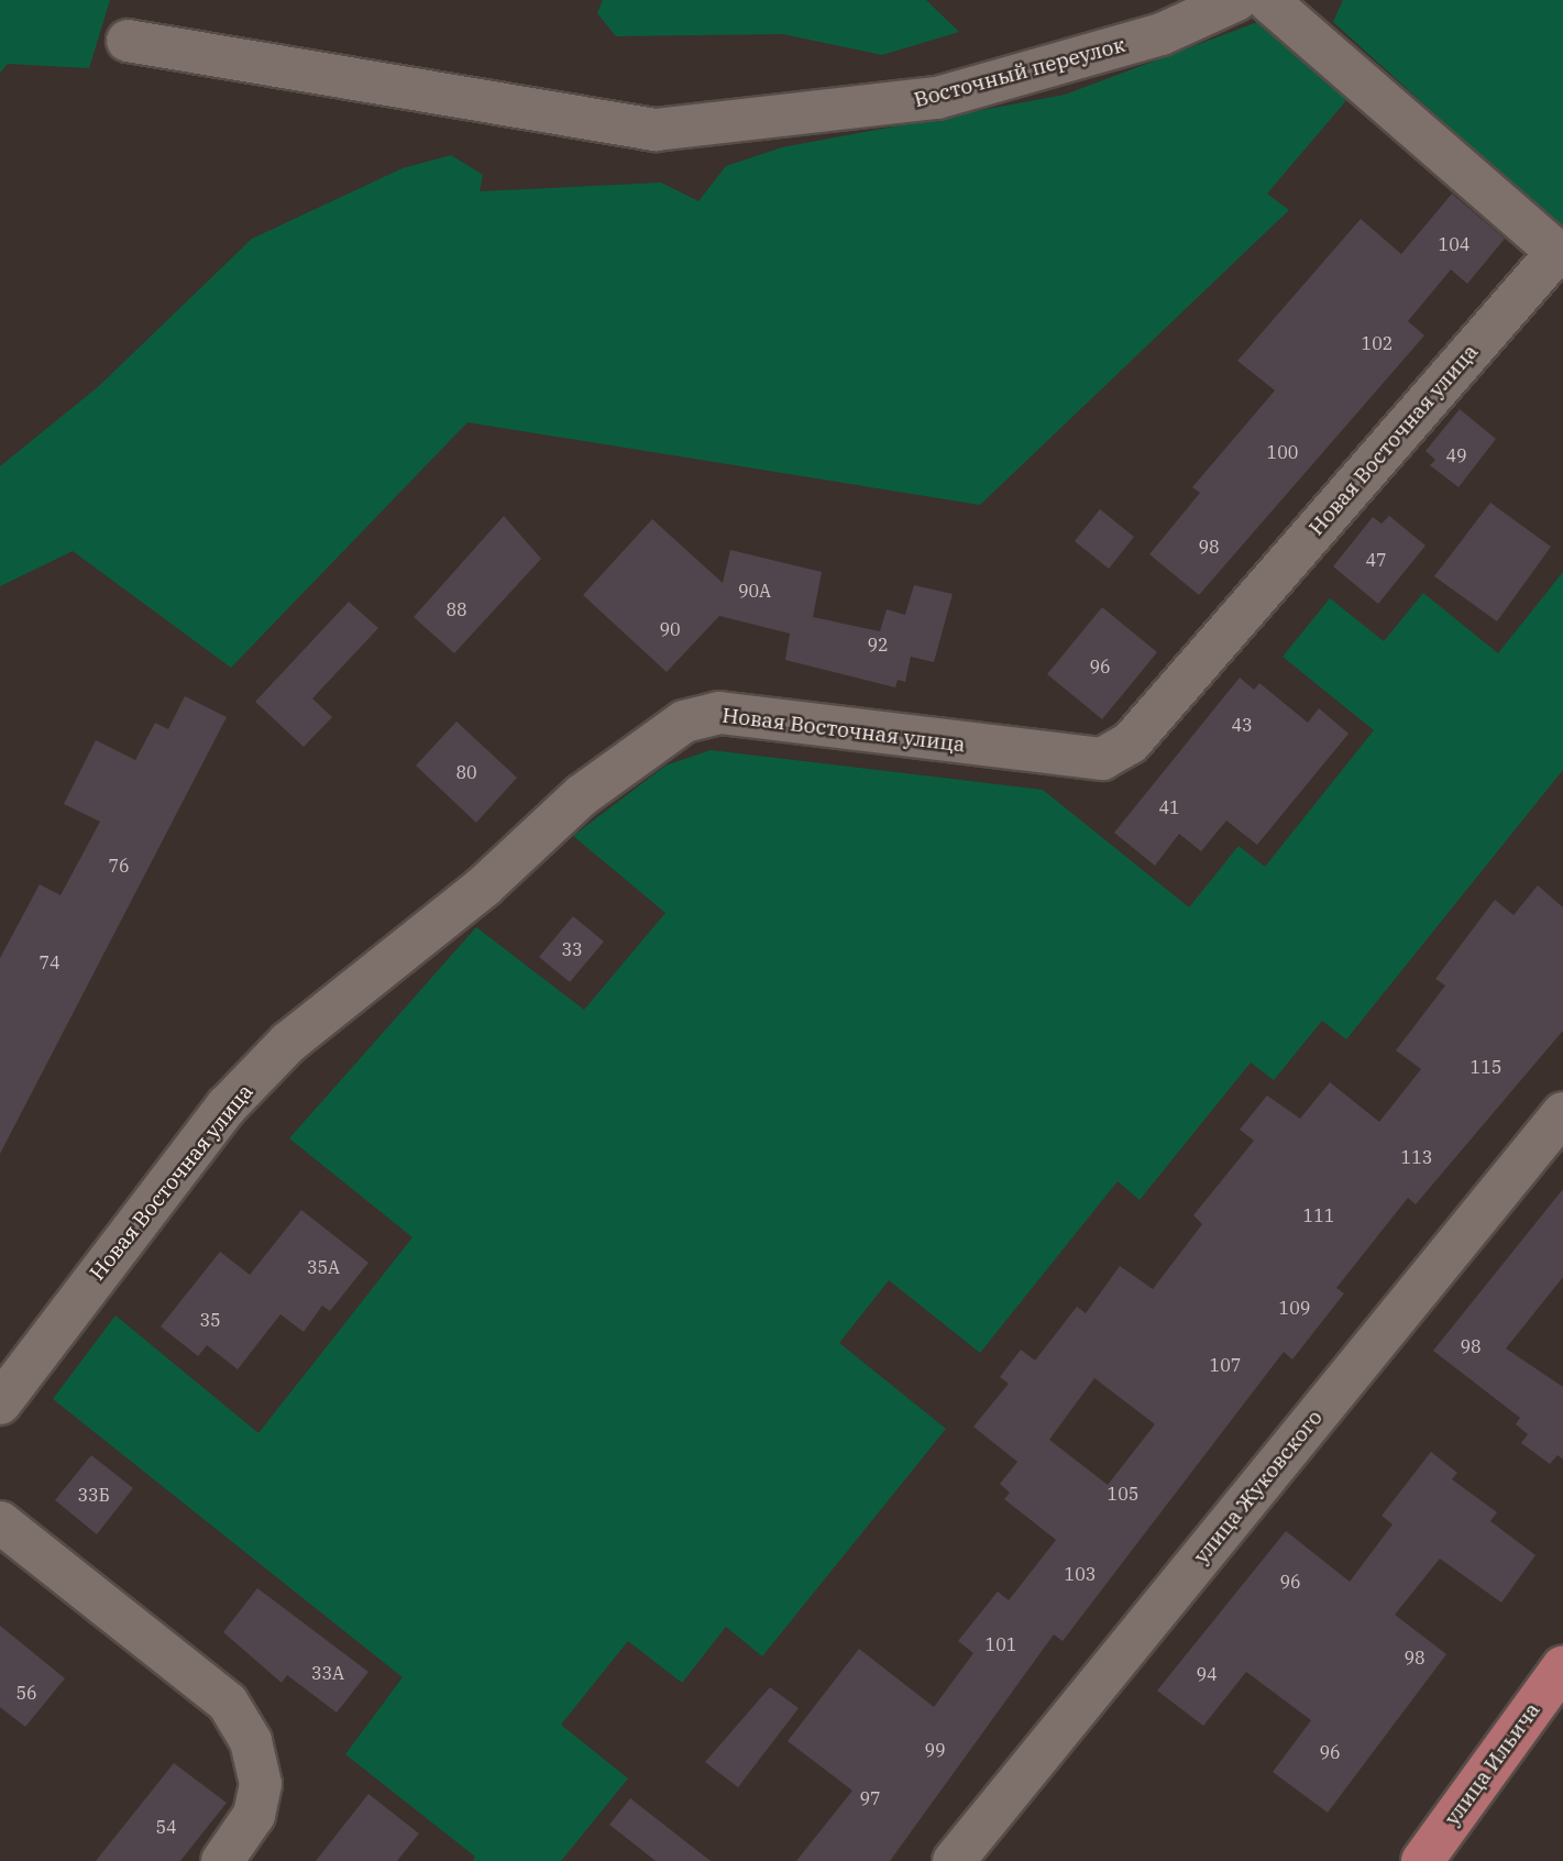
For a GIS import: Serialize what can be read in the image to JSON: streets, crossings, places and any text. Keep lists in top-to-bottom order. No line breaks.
{"streets":{"main road":["улица Ильича"],"street":["Восточный переулок","Новая Восточная улица","улица Жуковского"]},"house_numbers":["104","102","100","49","98","47","90А","88","90","92","96","43","80","41","76","33","74","115","113","111","35А","109","35","98","107","105","33Б","103","96","101","98","33А","94","56","99","96","97","54"]}
